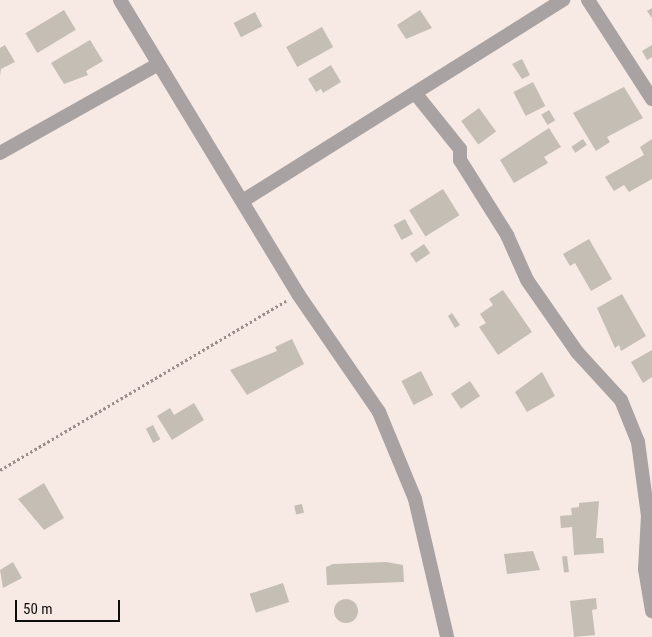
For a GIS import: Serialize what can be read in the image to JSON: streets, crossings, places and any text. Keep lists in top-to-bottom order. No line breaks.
{"scale_bar":"50 m"}
